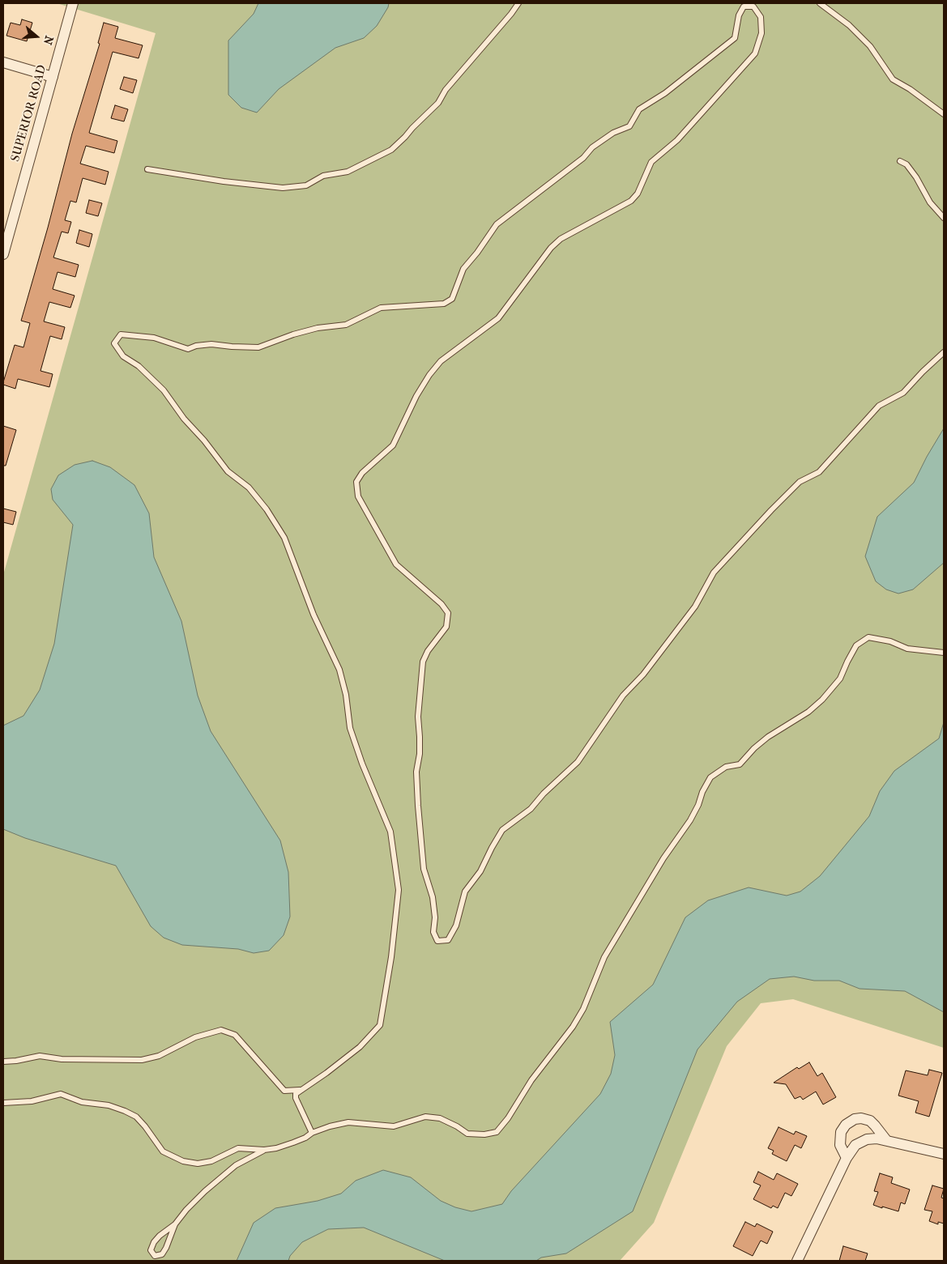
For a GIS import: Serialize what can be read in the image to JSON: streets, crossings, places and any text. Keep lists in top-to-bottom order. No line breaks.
{"streets":{"street":["SUPERIOR ROAD"]},"north":"right"}
